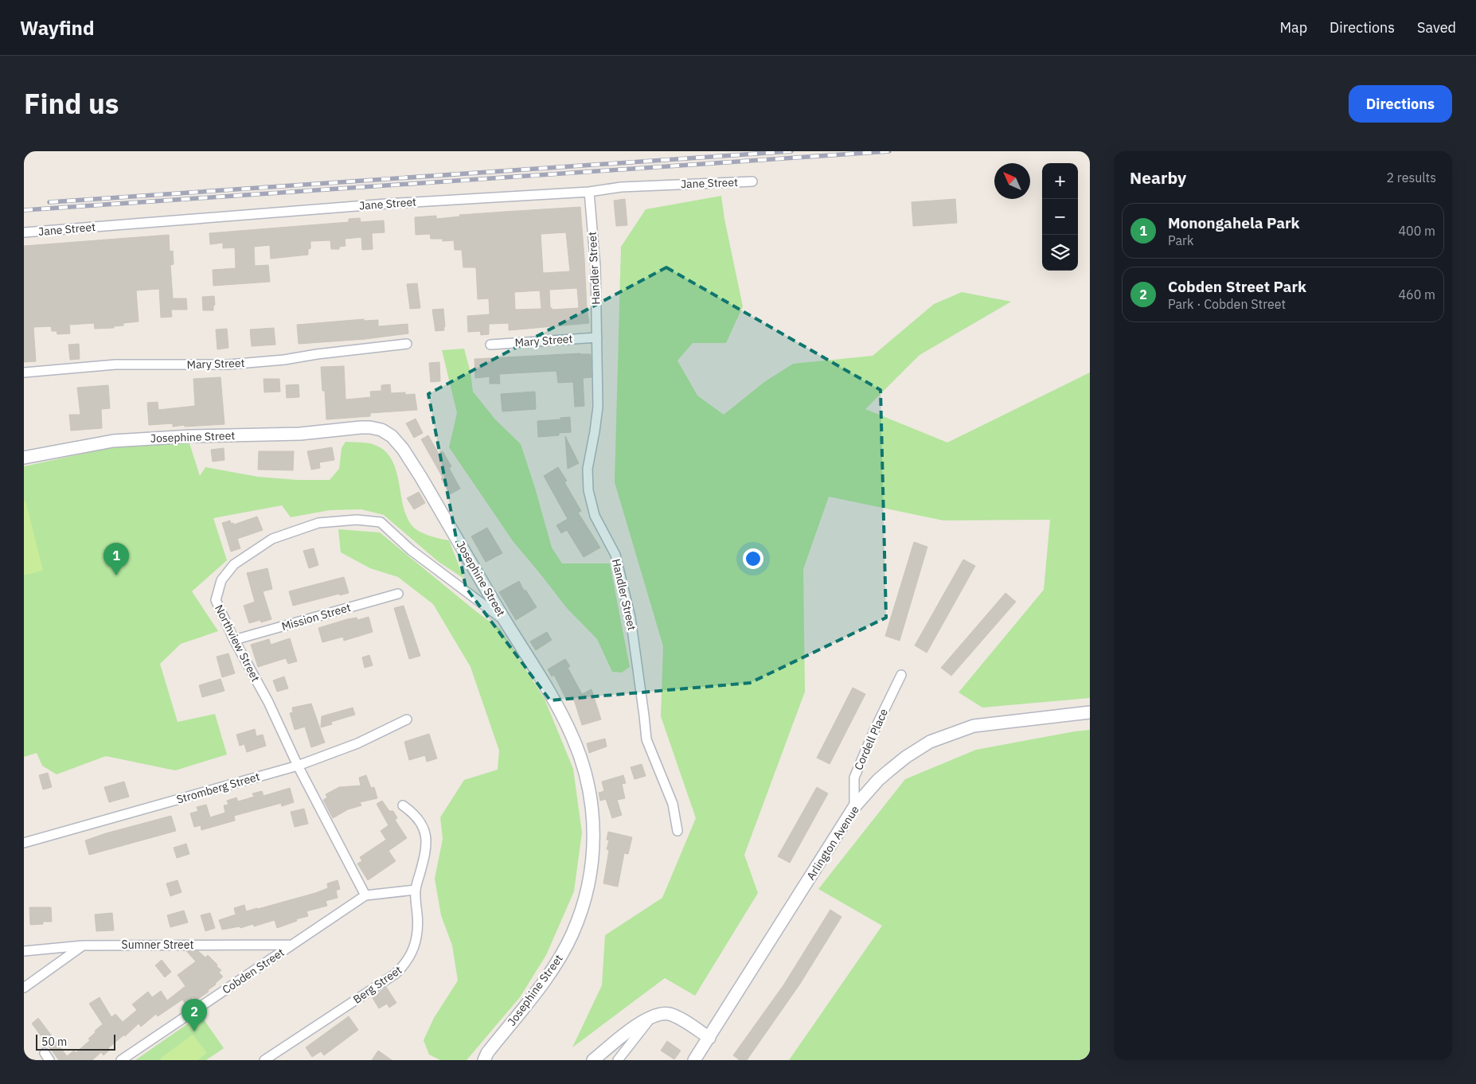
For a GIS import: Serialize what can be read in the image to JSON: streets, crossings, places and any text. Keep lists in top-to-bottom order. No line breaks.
{"streets":{"street":["Jane Street","Handler Street","Mary Street","Josephine Street","Mission Street","Northview Street","Cordell Place","Stromberg Street","Arlington Avenue","Sumner Street","Cobden Street","Berg Street"]},"crossings":[["Jane Street","Handler Street"],["Handler Street","Mary Street"],["Josephine Street","Northview Street"],["Mission Street","Northview Street"],["Northview Street","Stromberg Street"],["Northview Street","Cobden Street"],["Cordell Place","Arlington Avenue"],["Sumner Street","Cobden Street"]],"scale_bar":"50 m","north":"top left","page":{"header":"Wayfind","nav":["Map","Directions","Saved"],"title":"Find us","buttons":"Directions","heading":["Nearby","2 results"],"map_buttons":["+","−"],"list":[{"mark":"1","name":"Monongahela Park","note":"Park","value":"400 m"},{"mark":"2","name":"Cobden Street Park","note":"Park · Cobden Street","value":"460 m"}],"pins":["1","2"],"scale":"50 m"}}
